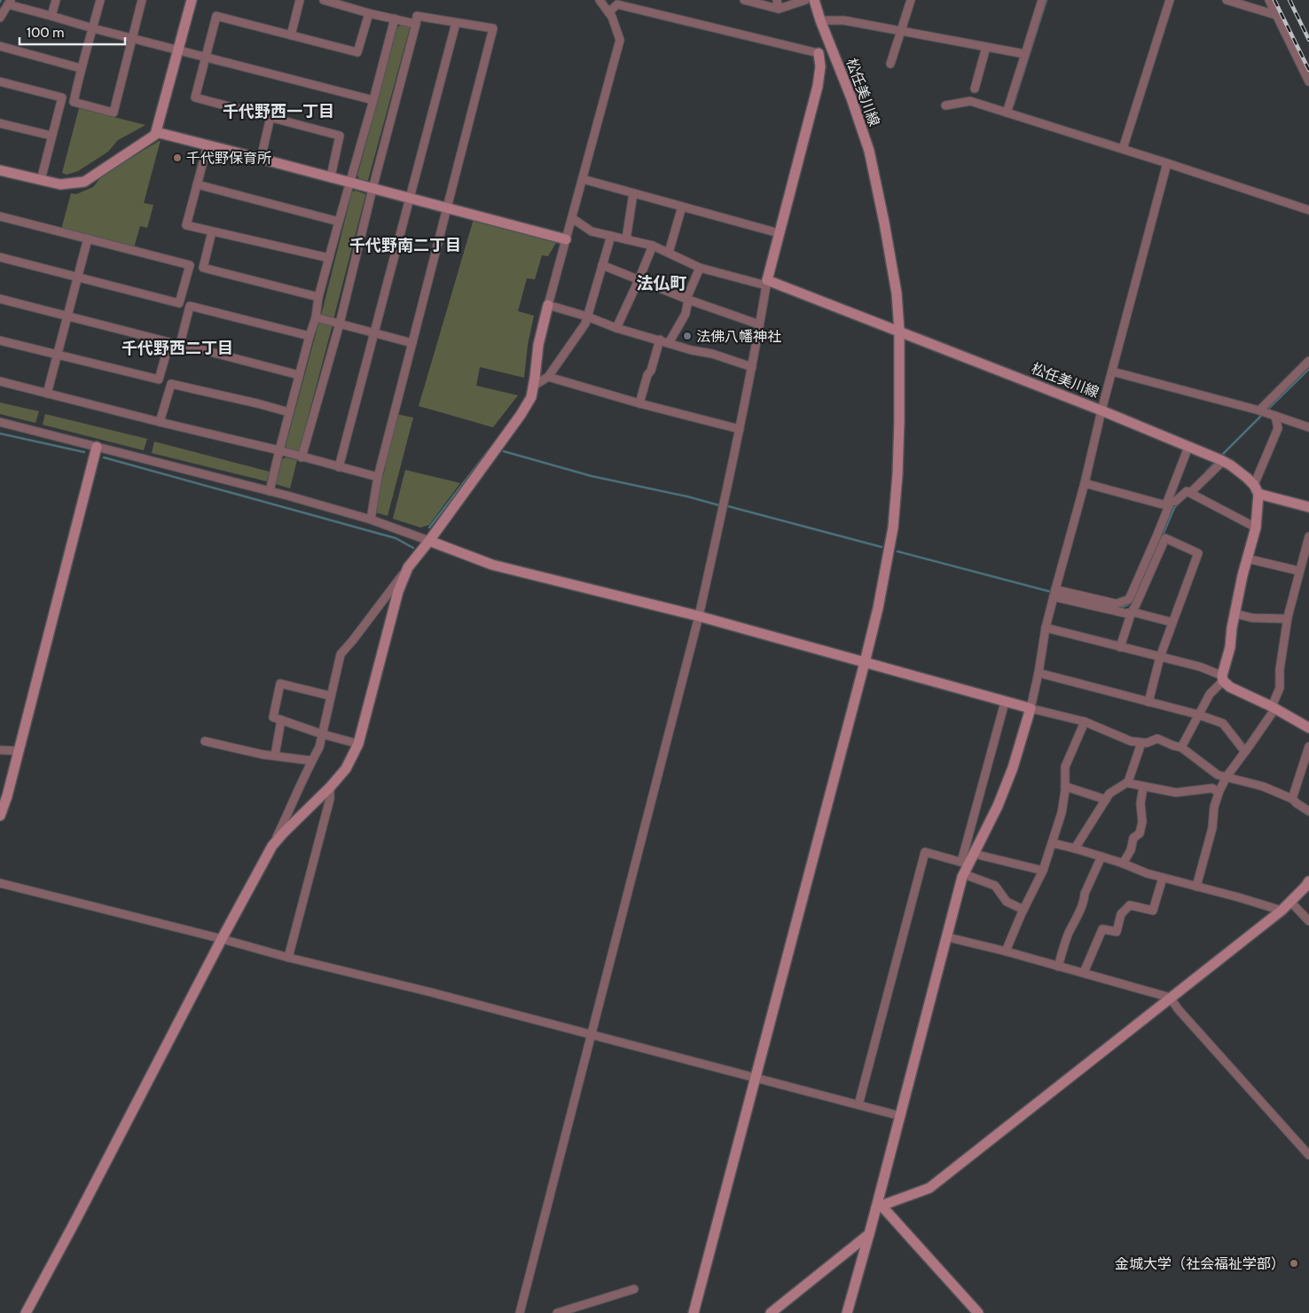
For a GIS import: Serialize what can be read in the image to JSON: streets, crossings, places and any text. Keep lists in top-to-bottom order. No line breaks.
{"streets":{"street":["松任美川線"]},"districts":["千代野西一丁目","千代野南二丁目","法仏町","千代野西二丁目"],"places":["千代野保育所","法佛八幡神社","金城大学（社会福祉学部）"],"scale_bar":"100 m"}
